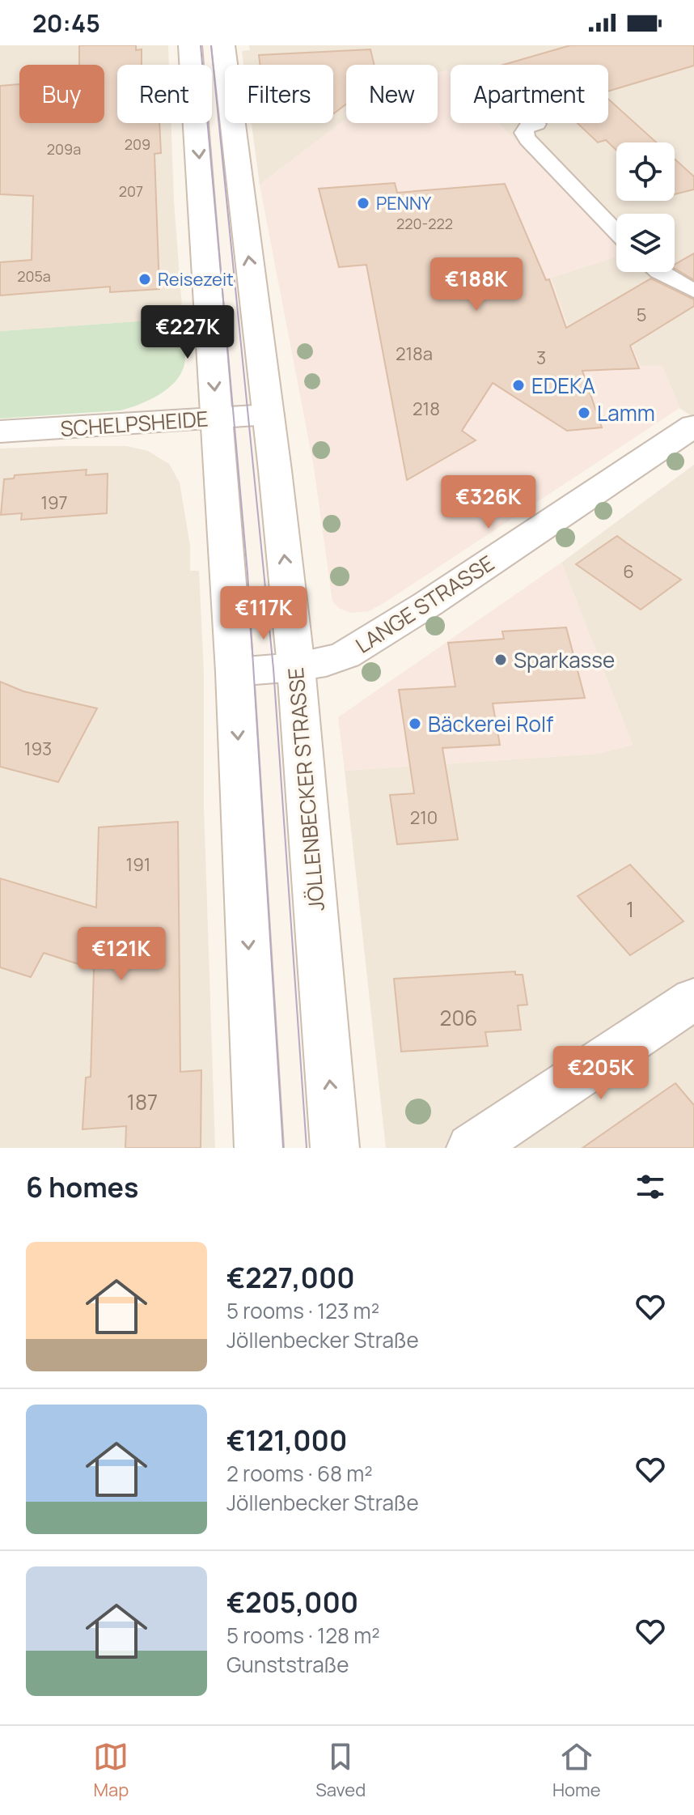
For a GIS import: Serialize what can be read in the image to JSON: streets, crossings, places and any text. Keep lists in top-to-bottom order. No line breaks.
{"streets":{"main road":["SCHELPSHEIDE","LANGE STRASSE","JÖLLENBECKER STRASSE"]},"crossings":[["SCHELPSHEIDE","JÖLLENBECKER STRASSE"],["LANGE STRASSE","JÖLLENBECKER STRASSE"]],"places":["PENNY","Reisezeit","EDEKA","Lamm","Sparkasse","Bäckerei Rolf"],"house_numbers":["209","209a","207","220-222","205a","5","218a","3","218","197","6","193","210","191","1","206","187"],"page":{"status":"20:45","chip":["Buy","Rent","Filters","New","Apartment"],"price":["€188K","€227K","€326K","€117K","€121K","€205K"],"heading":"6 homes","list":[{"name":"€227,000","note":"5 rooms · 123 m² · Jöllenbecker Straße"},{"name":"€121,000","note":"2 rooms · 68 m² · Jöllenbecker Straße"},{"name":"€205,000","note":"5 rooms · 128 m² · Gunststraße"}],"tabs":["Map","Saved","Home"]}}
